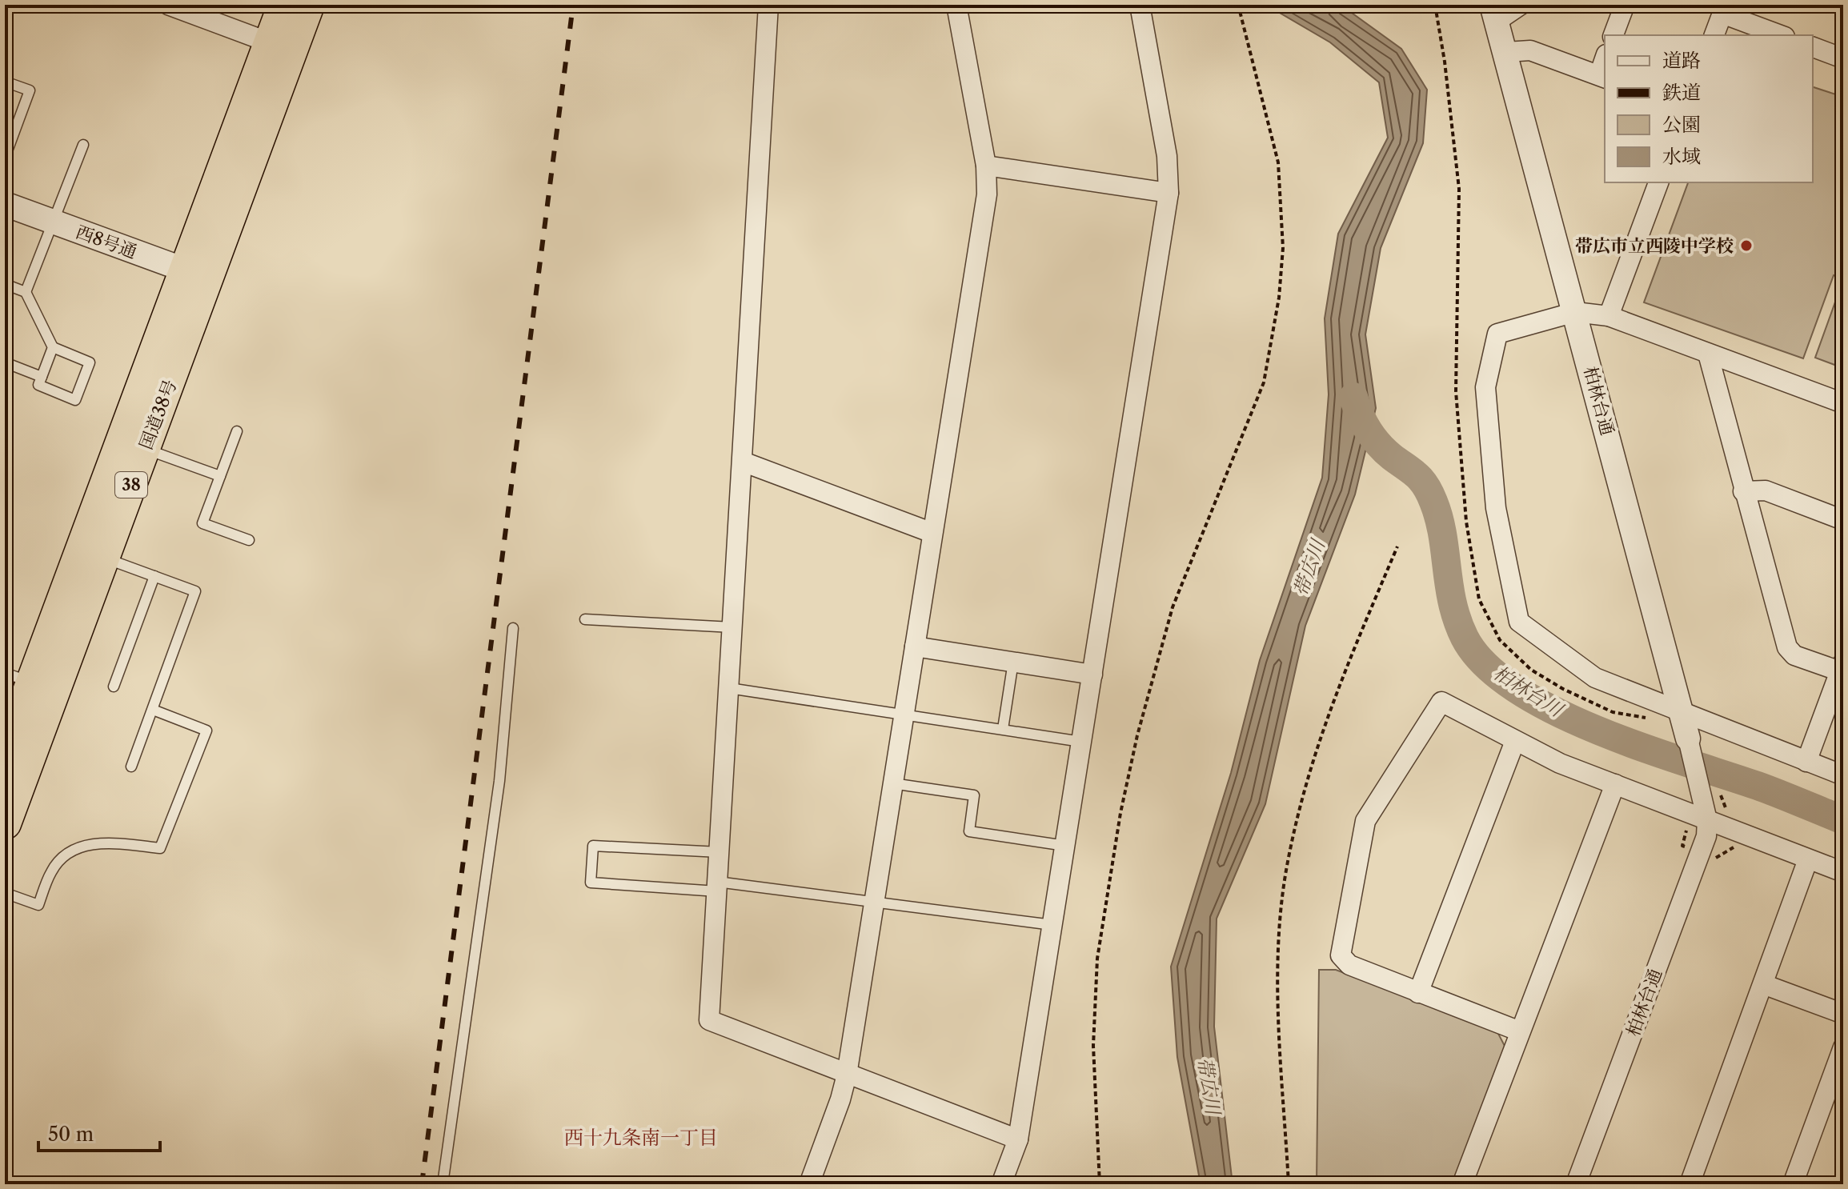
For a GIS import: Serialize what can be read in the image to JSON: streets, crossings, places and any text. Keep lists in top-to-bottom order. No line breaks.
{"streets":{"highway":["国道38号","38"],"street":["西8号通","柏林台通"]},"crossings":[["西8号通","国道38号"]],"districts":["西十九条南一丁目"],"water":["帯広川","柏林台川"],"places":["帯広市立西陵中学校"],"legend":["道路","鉄道","公園","水域"],"scale_bar":"50 m"}
